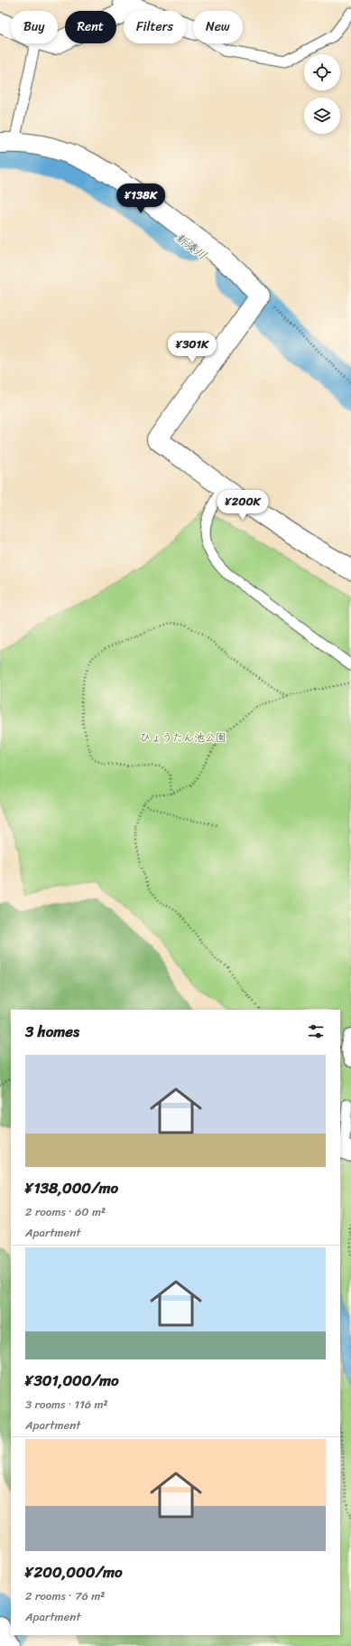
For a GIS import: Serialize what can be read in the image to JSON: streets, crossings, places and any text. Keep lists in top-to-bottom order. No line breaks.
{"water":["新湊川"],"parks":["ひょうたん池公園"],"page":{"chip":["Buy","Rent","Filters","New"],"price":["¥138K","¥301K","¥200K"],"heading":"3 homes","list":[{"name":"¥138,000/mo","note":"2 rooms · 60 m² · Apartment"},{"name":"¥301,000/mo","note":"3 rooms · 116 m² · Apartment"},{"name":"¥200,000/mo","note":"2 rooms · 76 m² · Apartment"}]}}
